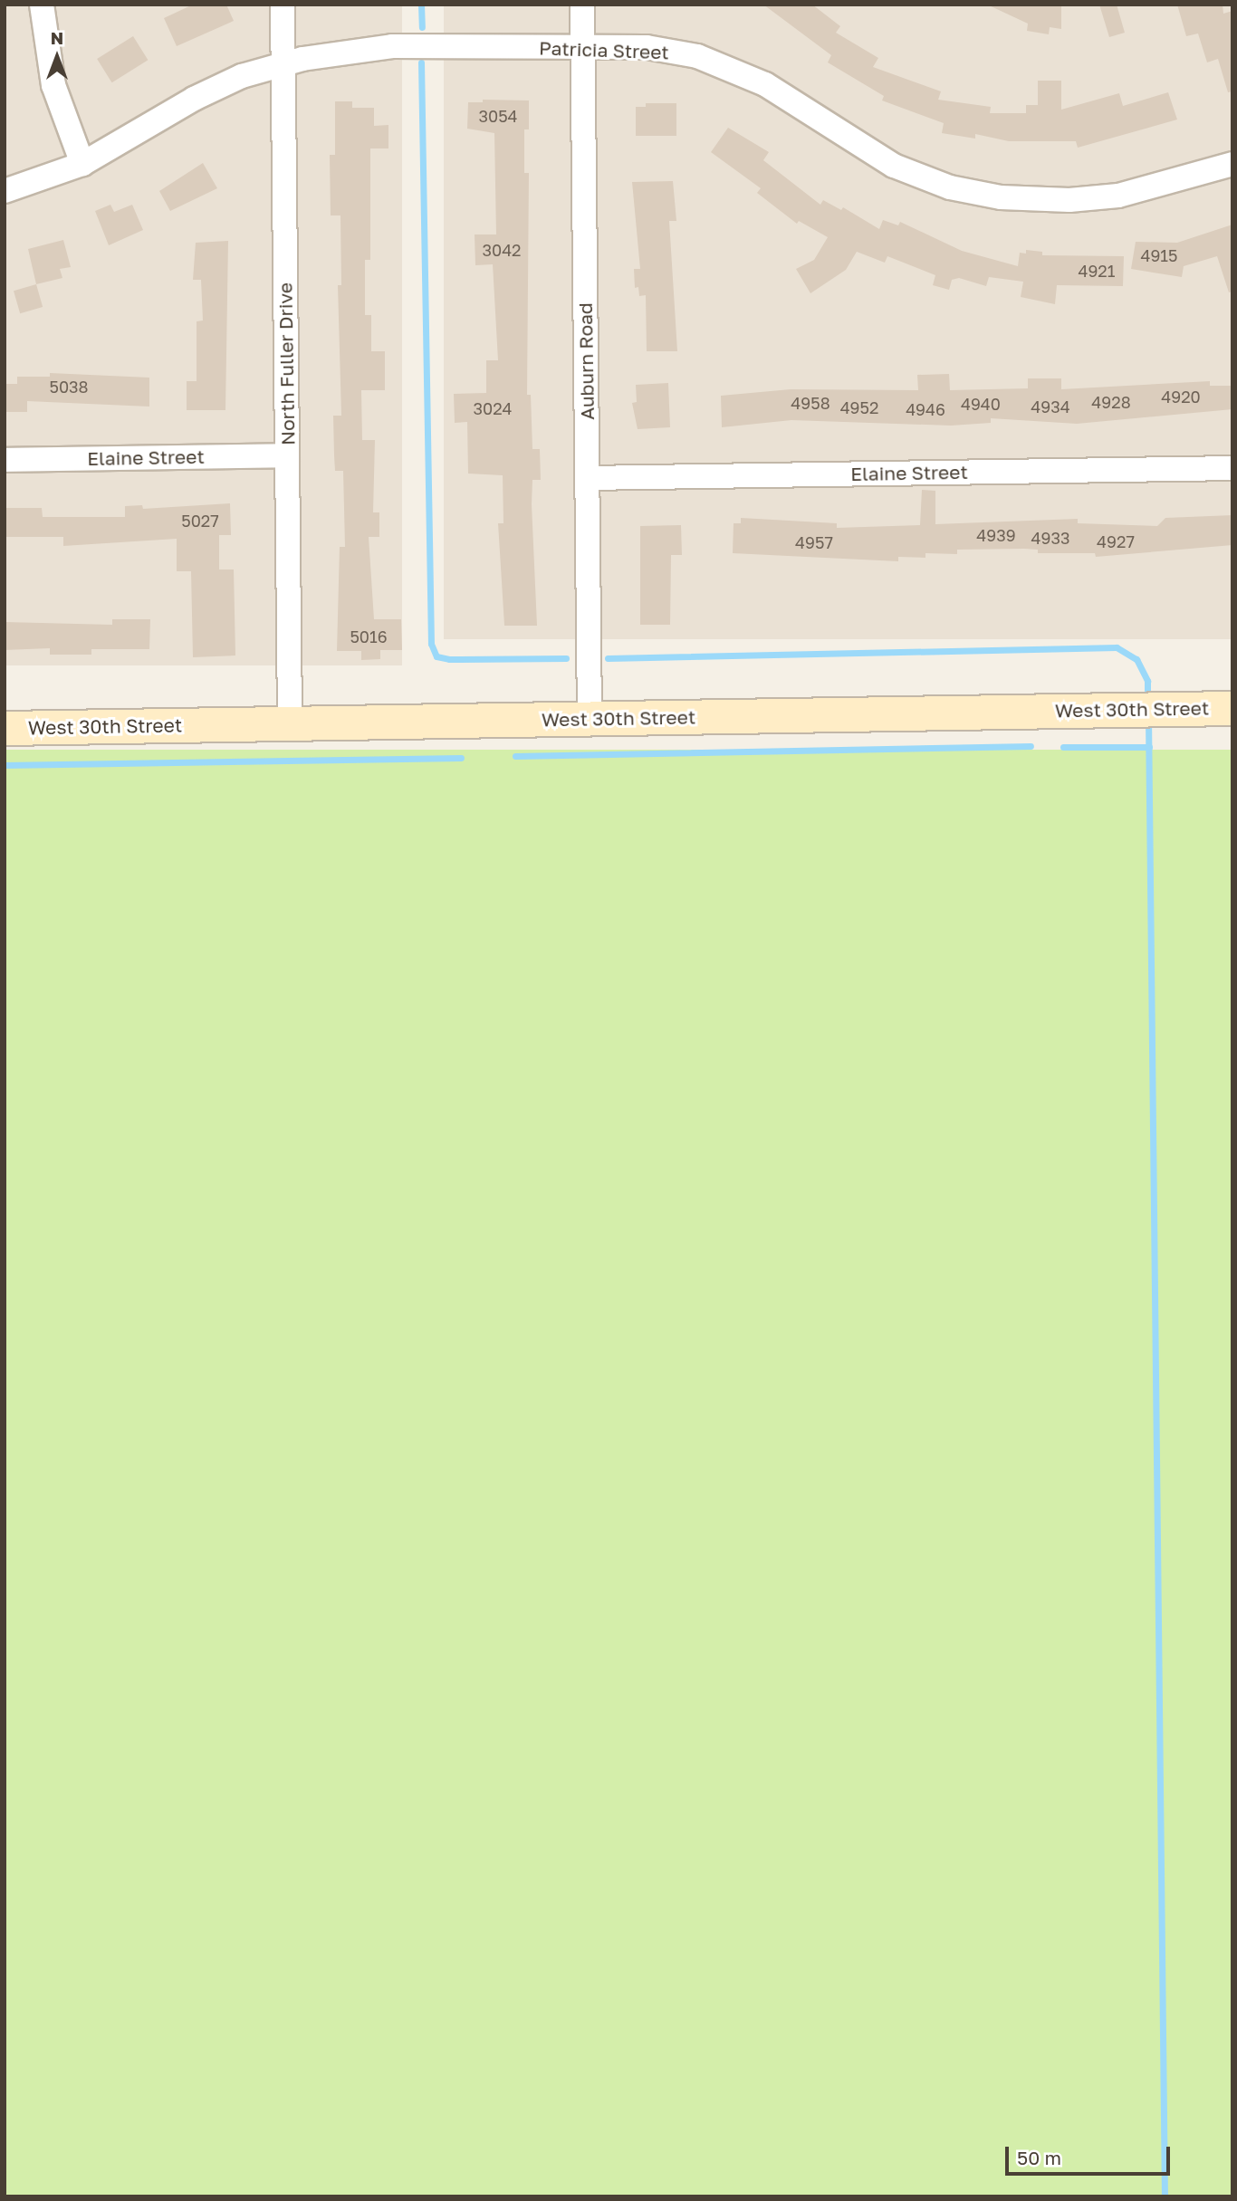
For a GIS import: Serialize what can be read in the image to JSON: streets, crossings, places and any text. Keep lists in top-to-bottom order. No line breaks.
{"streets":{"street":["Patricia Street","Auburn Road","North Fuller Drive","Elaine Street","West 30th Street"]},"crossings":[["Patricia Street","Auburn Road"],["Patricia Street","North Fuller Drive"],["Auburn Road","Elaine Street"],["Auburn Road","West 30th Street"],["North Fuller Drive","Elaine Street"],["North Fuller Drive","West 30th Street"]],"house_numbers":["3054","3042","4915","4921","5038","4920","4928","4958","4940","4934","4952","3024","4946","5027","4939","4933","4927","4957","5016"],"scale_bar":"50 m","north":"top"}
